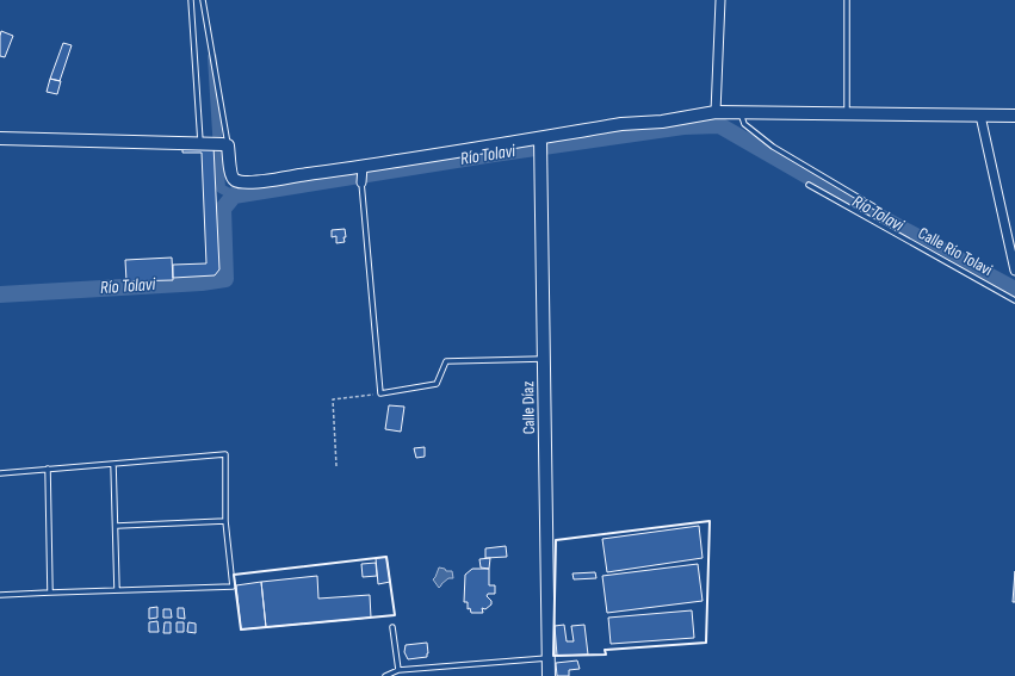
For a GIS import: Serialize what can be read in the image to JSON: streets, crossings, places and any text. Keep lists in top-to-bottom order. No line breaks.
{"streets":{"street":["Calle Díaz"],"lane":["Calle Río Tolavi"]},"water":["Río Tolavi"]}
